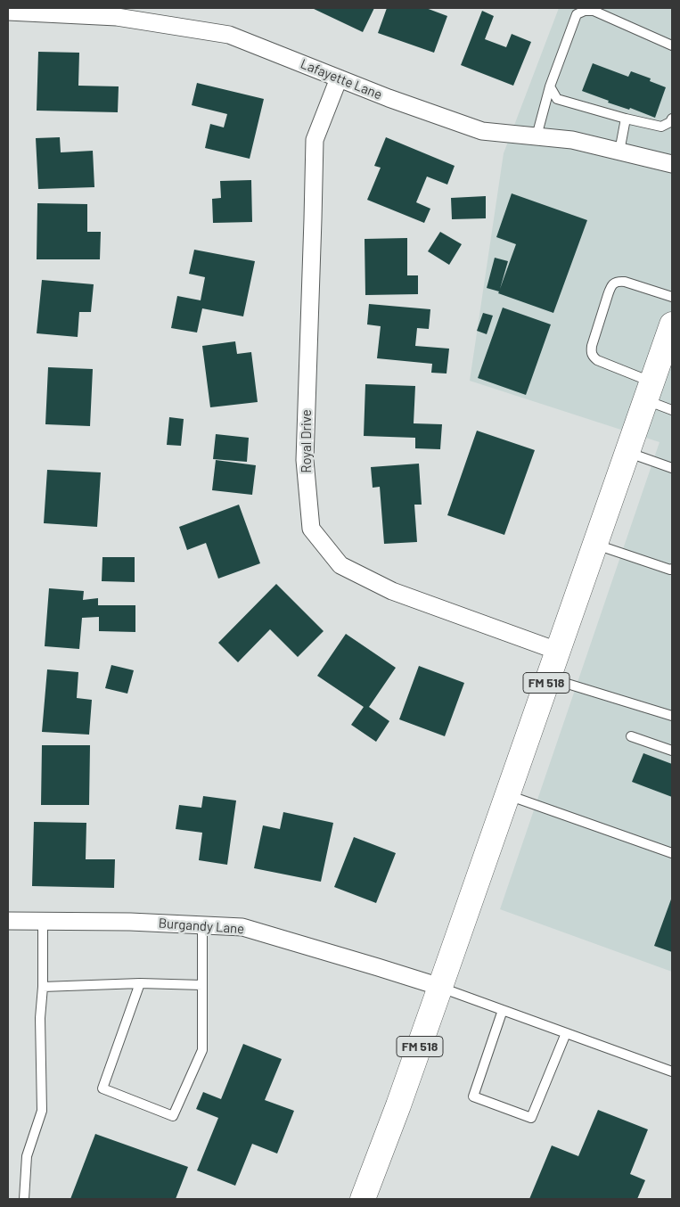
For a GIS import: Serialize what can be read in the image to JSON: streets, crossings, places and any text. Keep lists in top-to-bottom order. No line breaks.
{"streets":{"main road":["FM 518"],"street":["Lafayette Lane","Royal Drive","Burgandy Lane"]},"crossings":[["Lafayette Lane","Royal Drive"],["Royal Drive","FM 518"],["FM 518","Burgandy Lane"]]}
